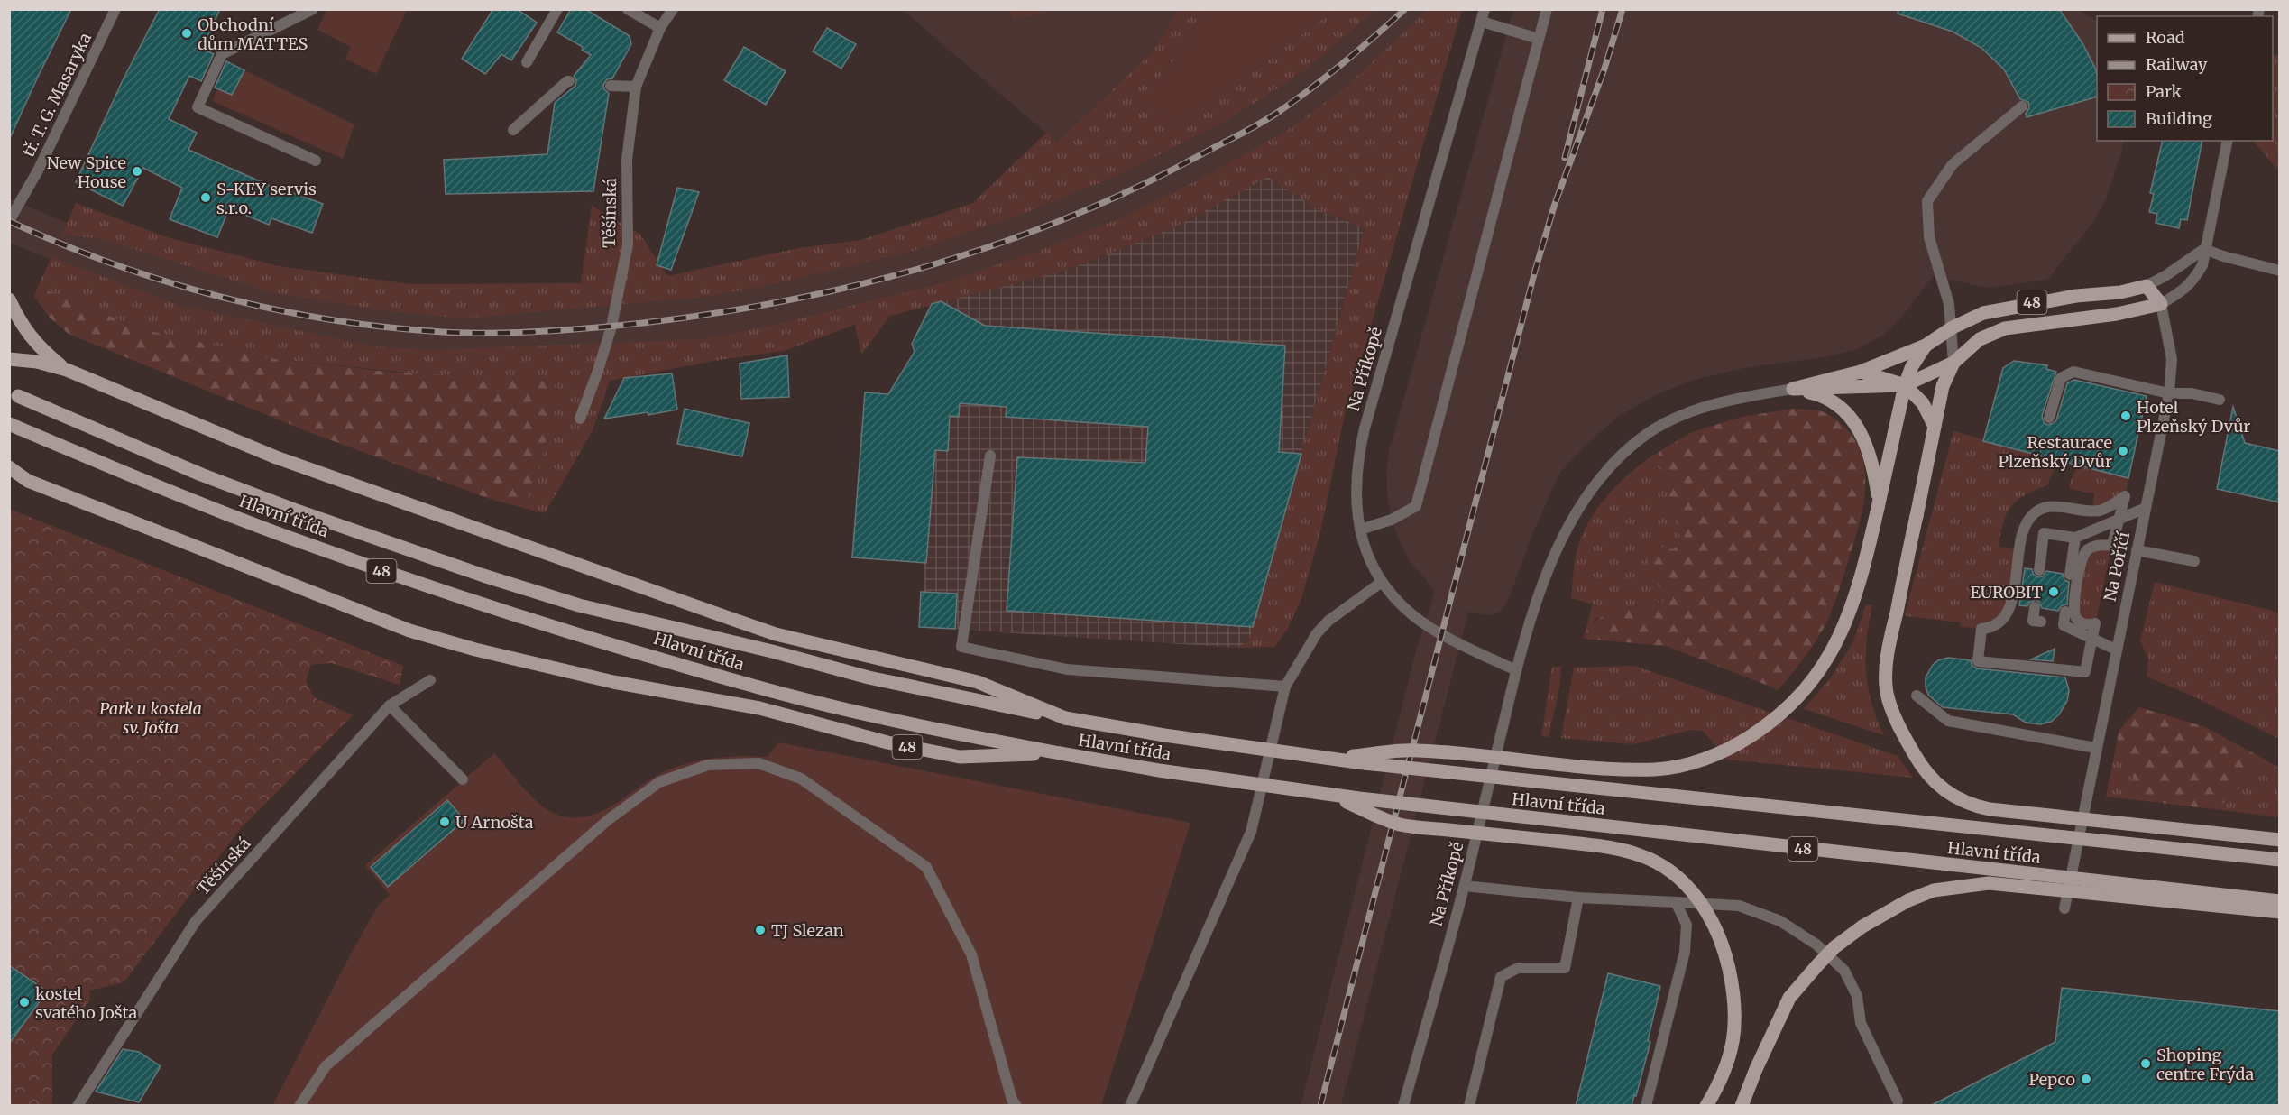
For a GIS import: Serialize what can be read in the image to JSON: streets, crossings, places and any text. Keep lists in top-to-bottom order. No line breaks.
{"streets":{"main road":["48","Hlavní třída"],"street":["tř. T. G. Masaryka","Těšínská","Na Příkopě","Na Poříčí"]},"crossings":[["48","Na Příkopě"],["48","Hlavní třída"],["48","Na Poříčí"]],"parks":["Park u kostela sv. Jošta"],"places":["Obchodní dům MATTES","New Spice House","S-KEY servis s.r.o.","Hotel Plzeňský Dvůr","Restaurace Plzeňský Dvůr","EUROBIT","U Arnošta","TJ Slezan","kostel svatého Jošta","Shoping centre Frýda","Pepco"],"legend":["Road","Railway","Park","Building"]}
